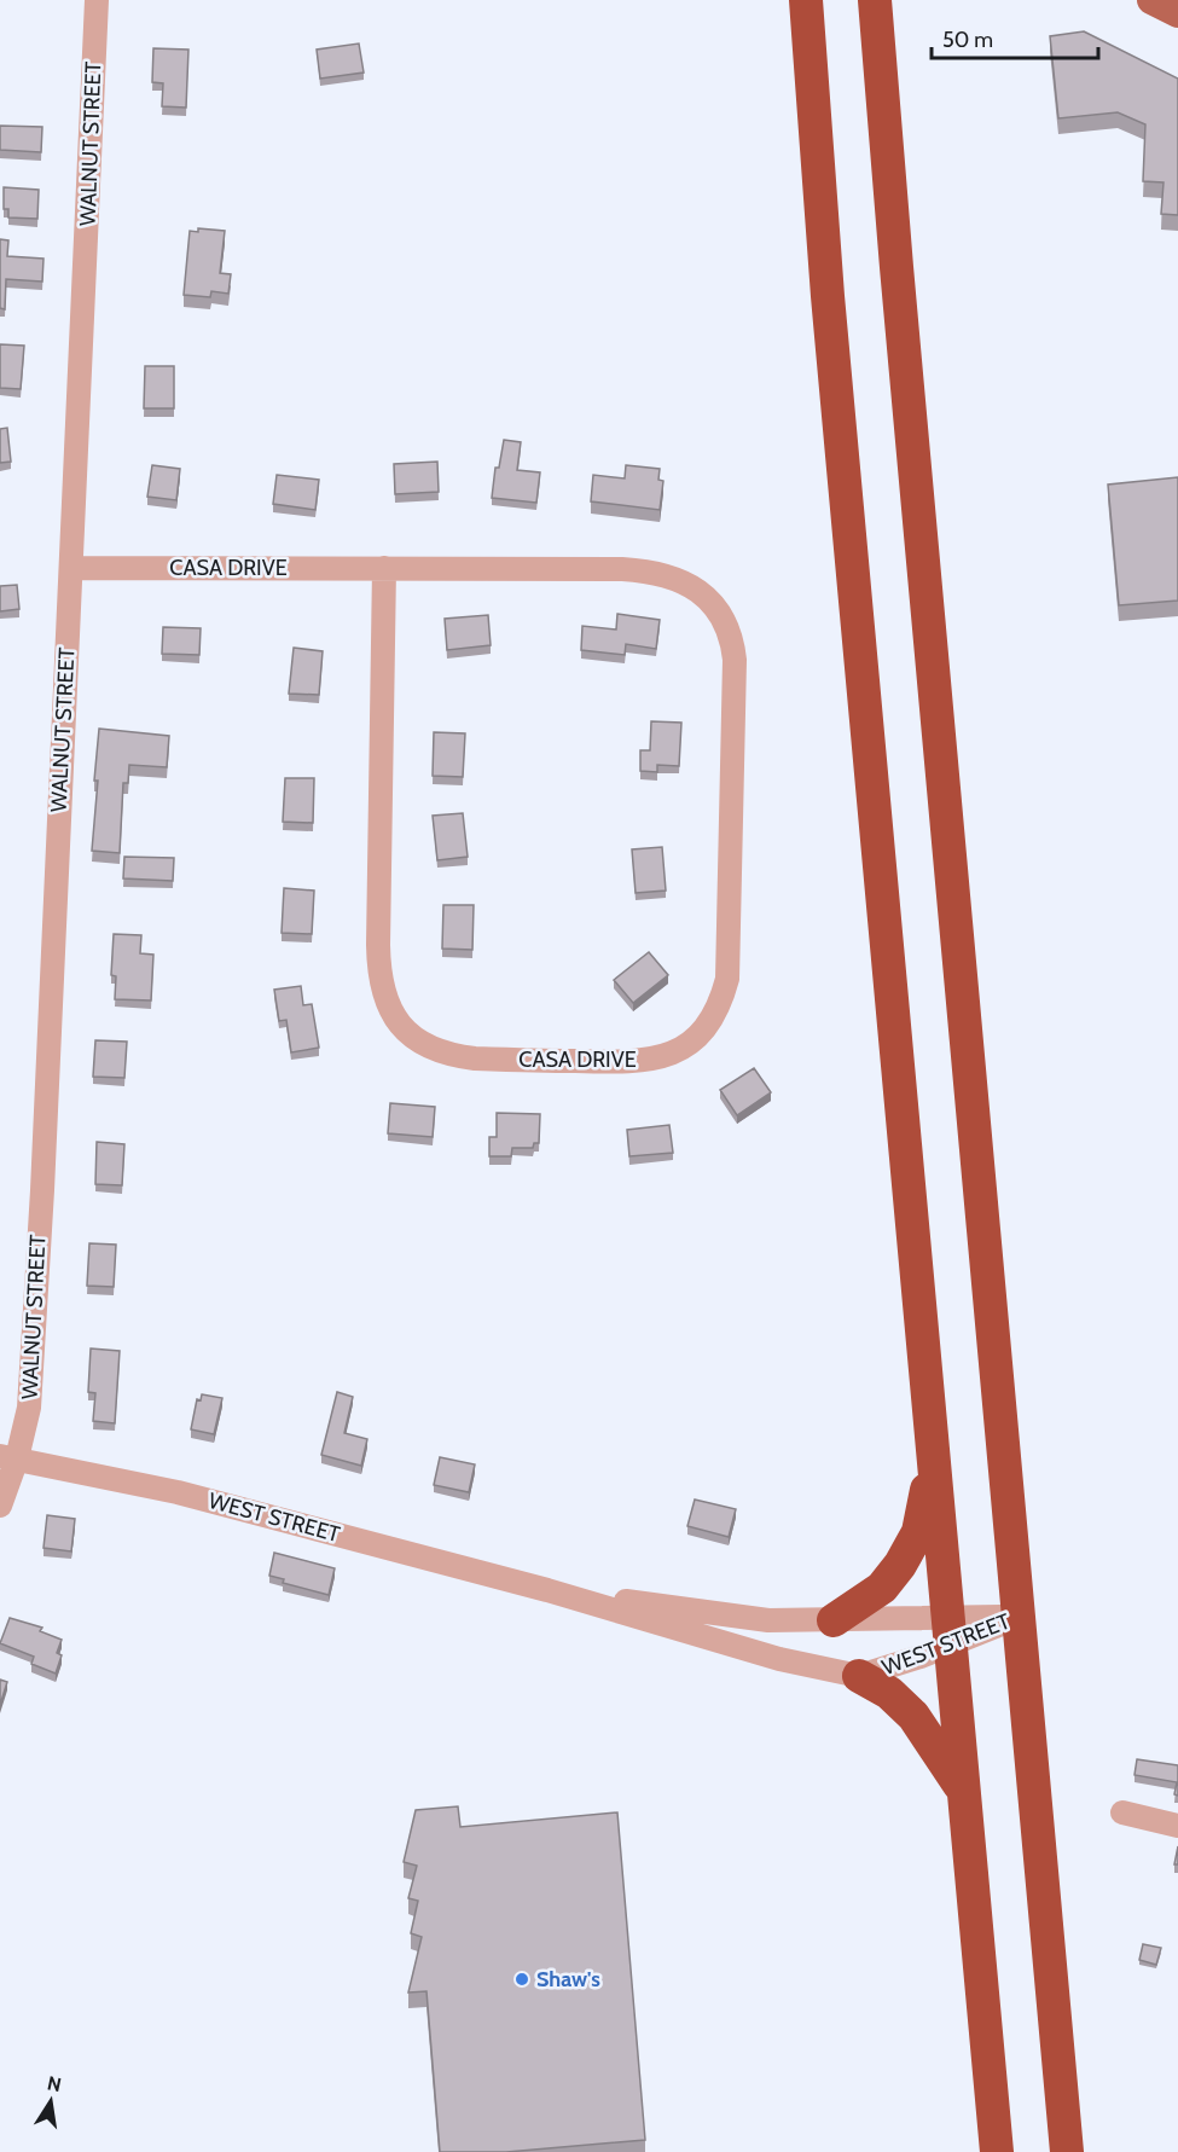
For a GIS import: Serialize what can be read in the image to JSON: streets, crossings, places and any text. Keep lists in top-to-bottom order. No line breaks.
{"streets":{"street":["WALNUT STREET","CASA DRIVE","WEST STREET"]},"crossings":[["WALNUT STREET","CASA DRIVE"],["WALNUT STREET","WEST STREET"]],"places":["Shaw's"],"scale_bar":"50 m","north":"top"}
